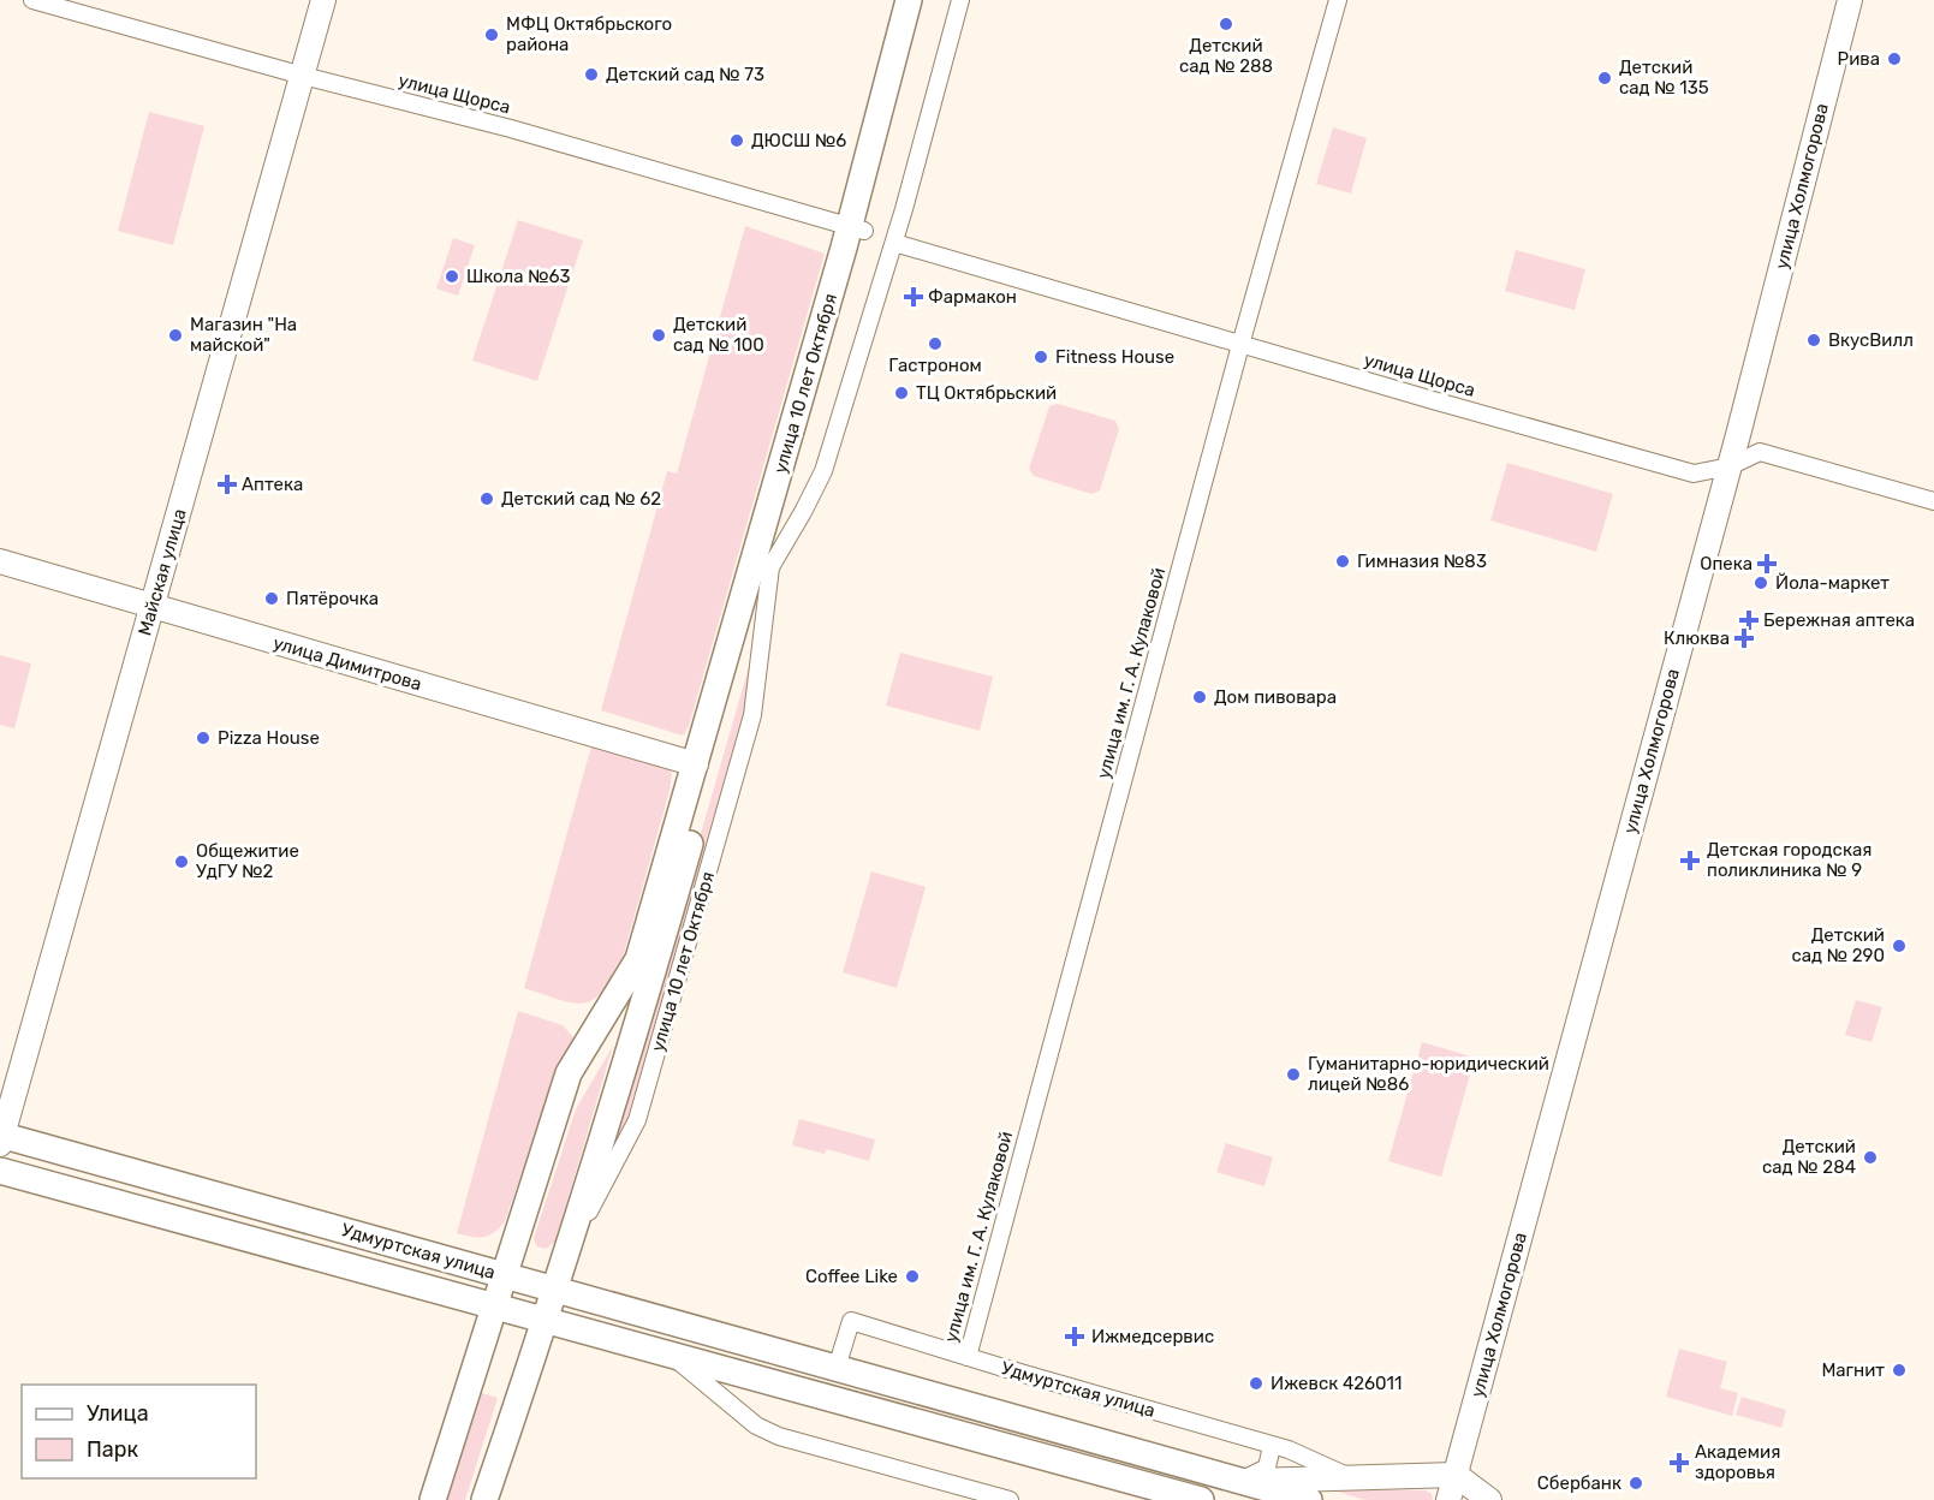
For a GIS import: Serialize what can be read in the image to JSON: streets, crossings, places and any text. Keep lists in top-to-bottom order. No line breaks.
{"streets":{"main road":["улица 10 лет Октября","Удмуртская улица"],"street":["улица Щорса","улица Холмогорова","Майская улица","улица Димитрова","улица им. Г. А. Кулаковой"]},"crossings":[["улица Щорса","улица Холмогорова"],["улица Щорса","улица 10 лет Октября"],["улица Щорса","Майская улица"],["улица Щорса","улица им. Г. А. Кулаковой"],["улица 10 лет Октября","улица Димитрова"],["улица 10 лет Октября","Удмуртская улица"],["Майская улица","улица Димитрова"],["Майская улица","Удмуртская улица"],["улица им. Г. А. Кулаковой","Удмуртская улица"]],"places":{"other":["Детский сад № 288","МФЦ Октябрьского района","Рива","Детский сад № 73","Детский сад № 135","ДЮСШ №6","Школа №63","Магазин \"На майской\"","Детский сад № 100","ВкусВилл","Гастроном","Fitness House","ТЦ Октябрьский","Детский сад № 62","Гимназия №83","Йола-маркет","Пятёрочка","Дом пивовара","Pizza House","Общежитие УдГУ №2","Детский сад № 290","Гуманитарно-юридический лицей №86","Детский сад № 284","Coffee Like","Магнит","Ижевск 426011","Сбербанк"],"health":["Фармакон","Аптека","Опека","Бережная аптека","Клюква","Детская городская поликлиника № 9","Ижмедсервис","Академия здоровья"]},"legend":["Улица","Парк"]}
